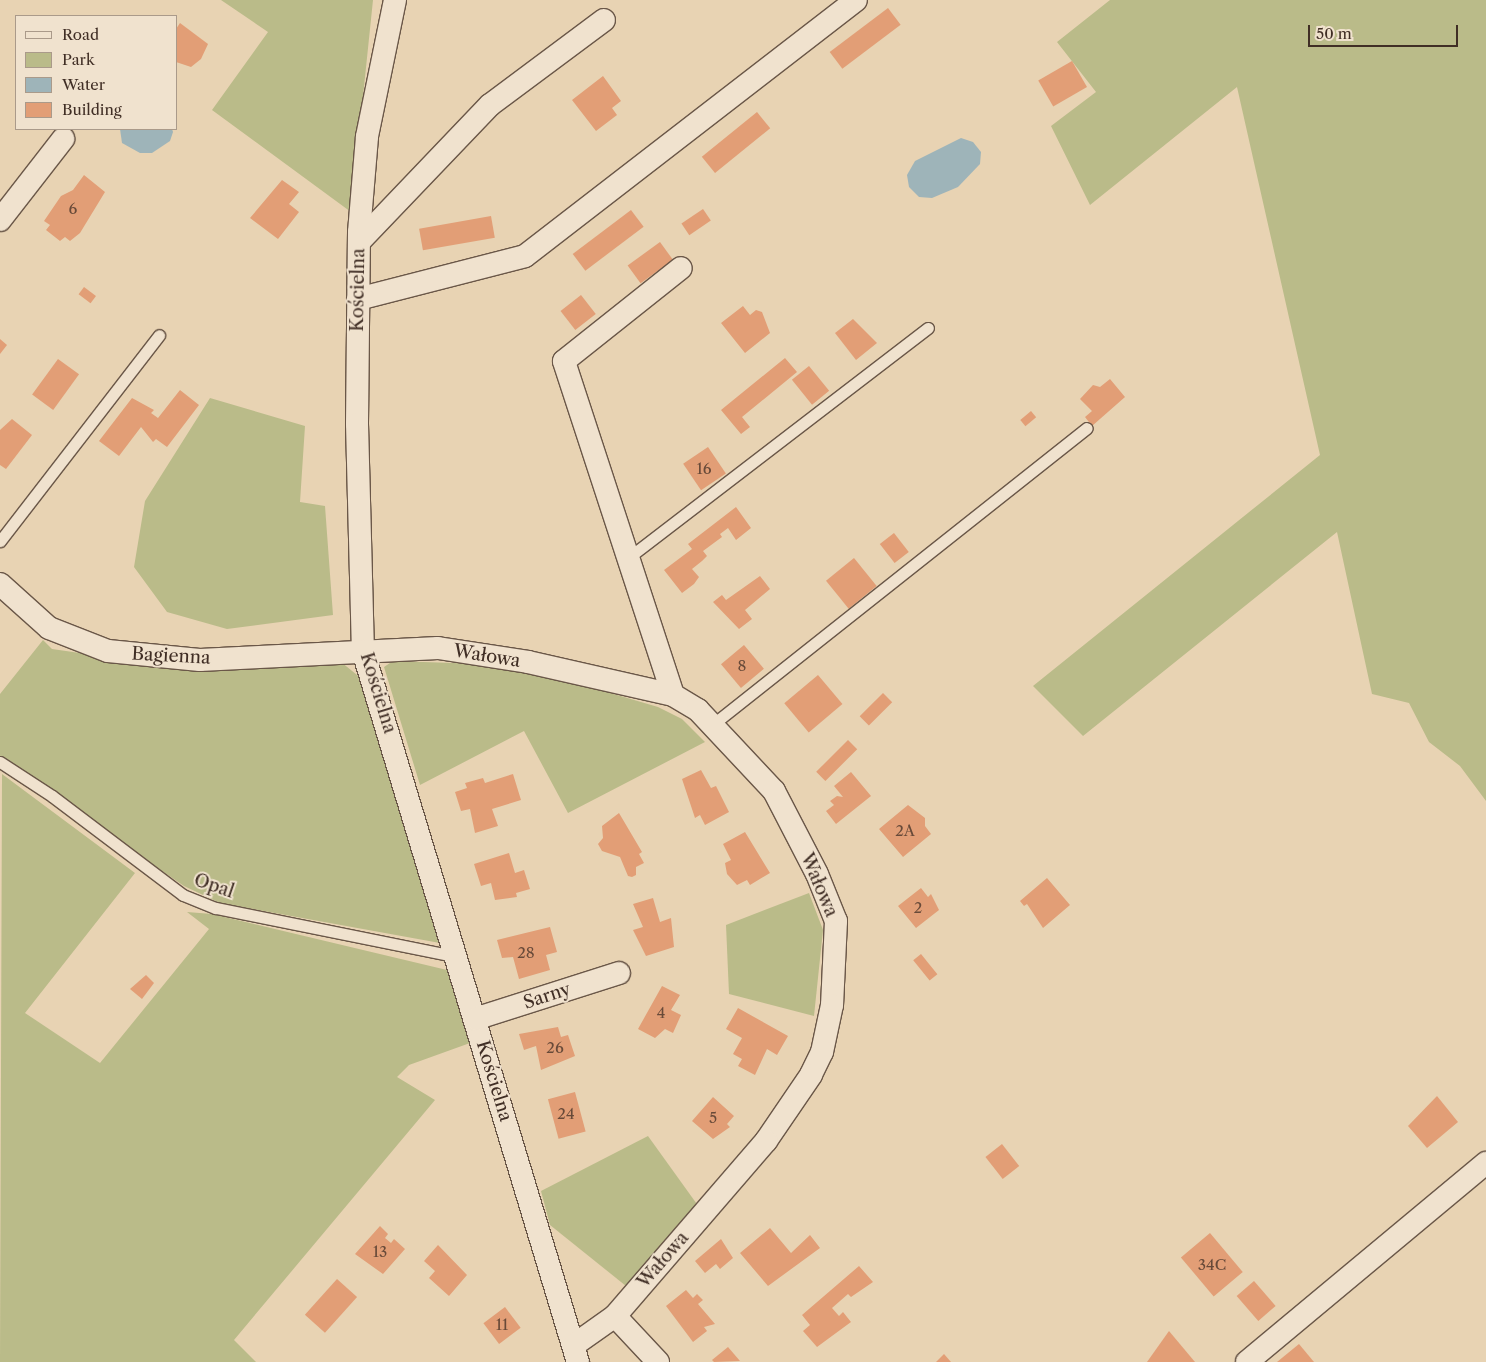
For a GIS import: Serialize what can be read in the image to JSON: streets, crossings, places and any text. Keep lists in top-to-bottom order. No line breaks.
{"streets":{"street":["Kościelna","Bagienna","Wałowa","Sarny"],"lane":["Opal"]},"crossings":[["Kościelna","Bagienna"],["Kościelna","Wałowa"],["Kościelna","Opal"],["Kościelna","Sarny"],["Bagienna","Wałowa"]],"house_numbers":["6","16","8","2A","2","28","4","26","24","5","13","34C","11"],"legend":["Road","Park","Water","Building"],"scale_bar":"50 m"}
